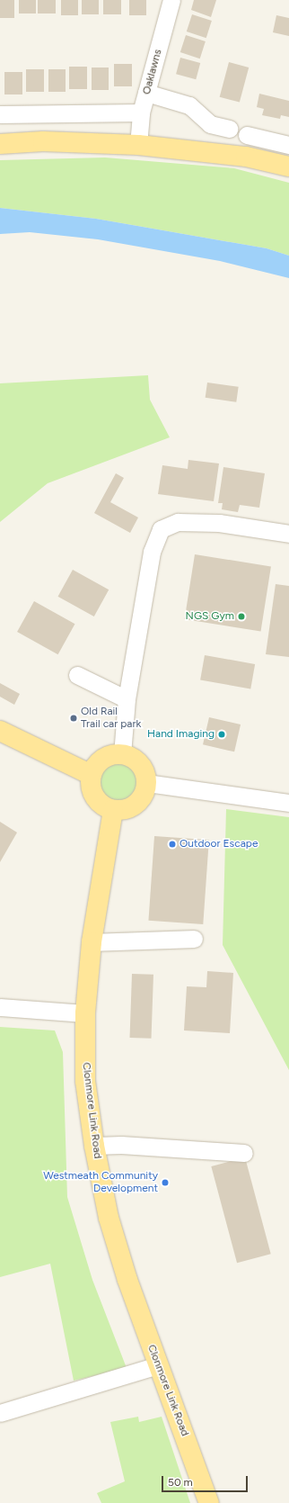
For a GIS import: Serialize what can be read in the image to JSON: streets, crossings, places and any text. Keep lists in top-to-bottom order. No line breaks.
{"streets":{"main road":["Clonmore Link Road"],"street":["Oaklawns"]},"places":["NGS Gym","Old Rail Trail car park","Hand Imaging","Outdoor Escape","Westmeath Community Development"],"scale_bar":"50 m"}
